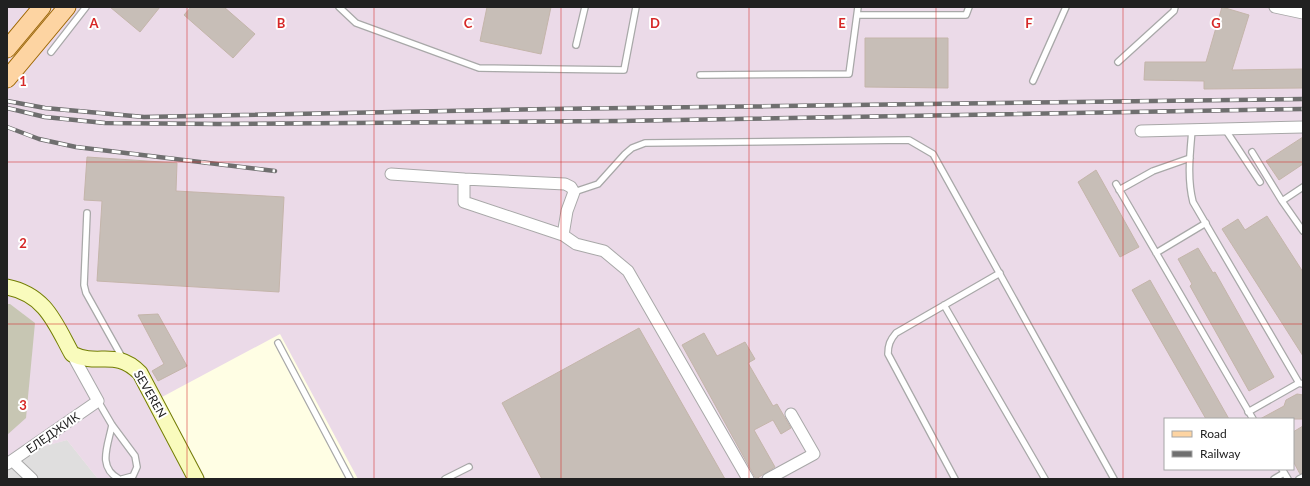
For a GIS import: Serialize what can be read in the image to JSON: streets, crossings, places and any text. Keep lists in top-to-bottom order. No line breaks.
{"streets":{"main road":["SEVEREN"],"street":["ЕЛЕДЖИК"]},"legend":["Road","Railway"],"grid":{"columns":["A","B","C","D","E","F","G"],"rows":["1","2","3"]}}
